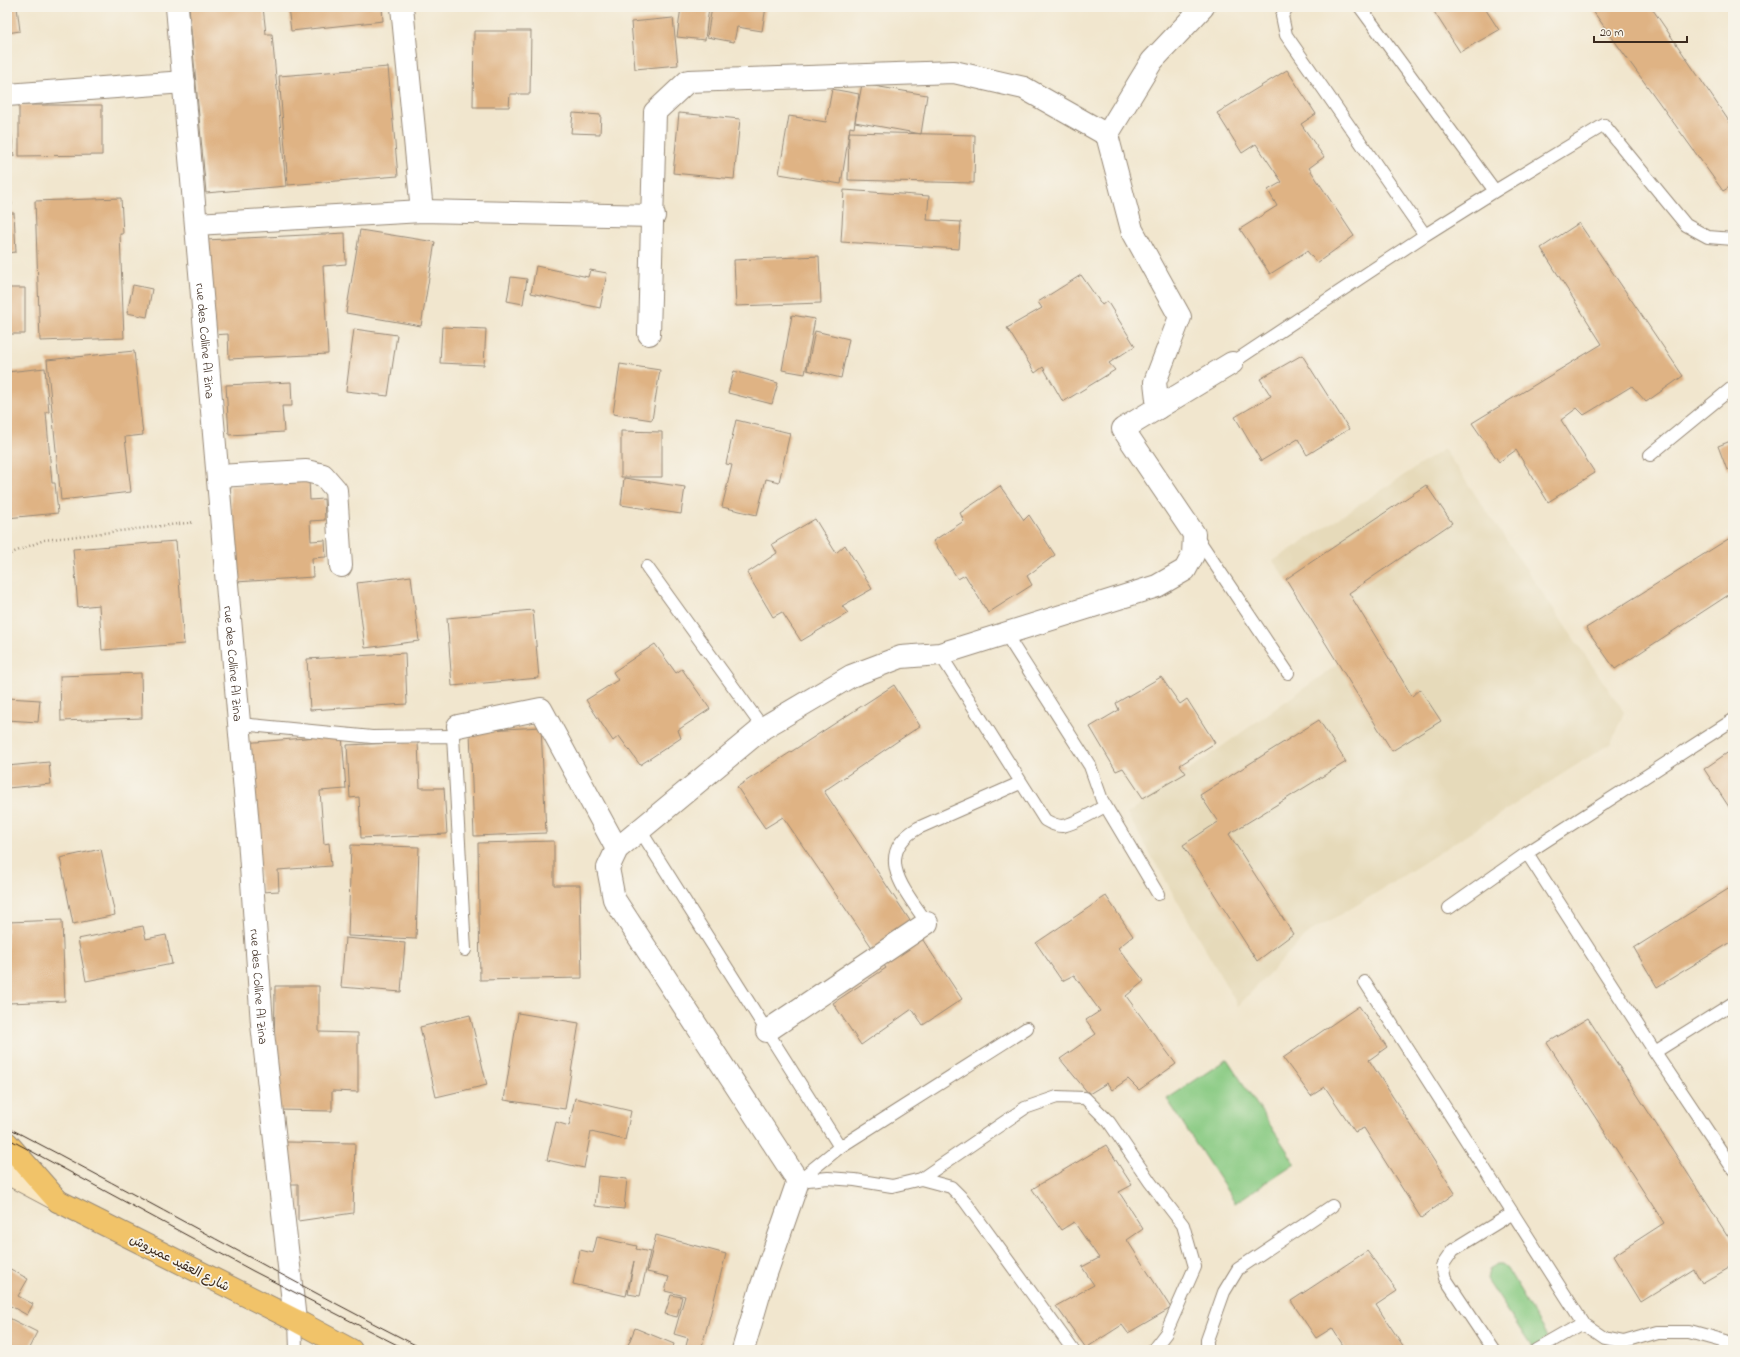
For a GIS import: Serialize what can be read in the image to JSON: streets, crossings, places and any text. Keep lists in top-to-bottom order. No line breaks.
{"streets":{"main road":["شارع العقيد عميروش"],"street":["rue des Colline Al Zina"]},"crossings":[["rue des Colline Al Zina","شارع العقيد عميروش"]],"scale_bar":"20 m"}
